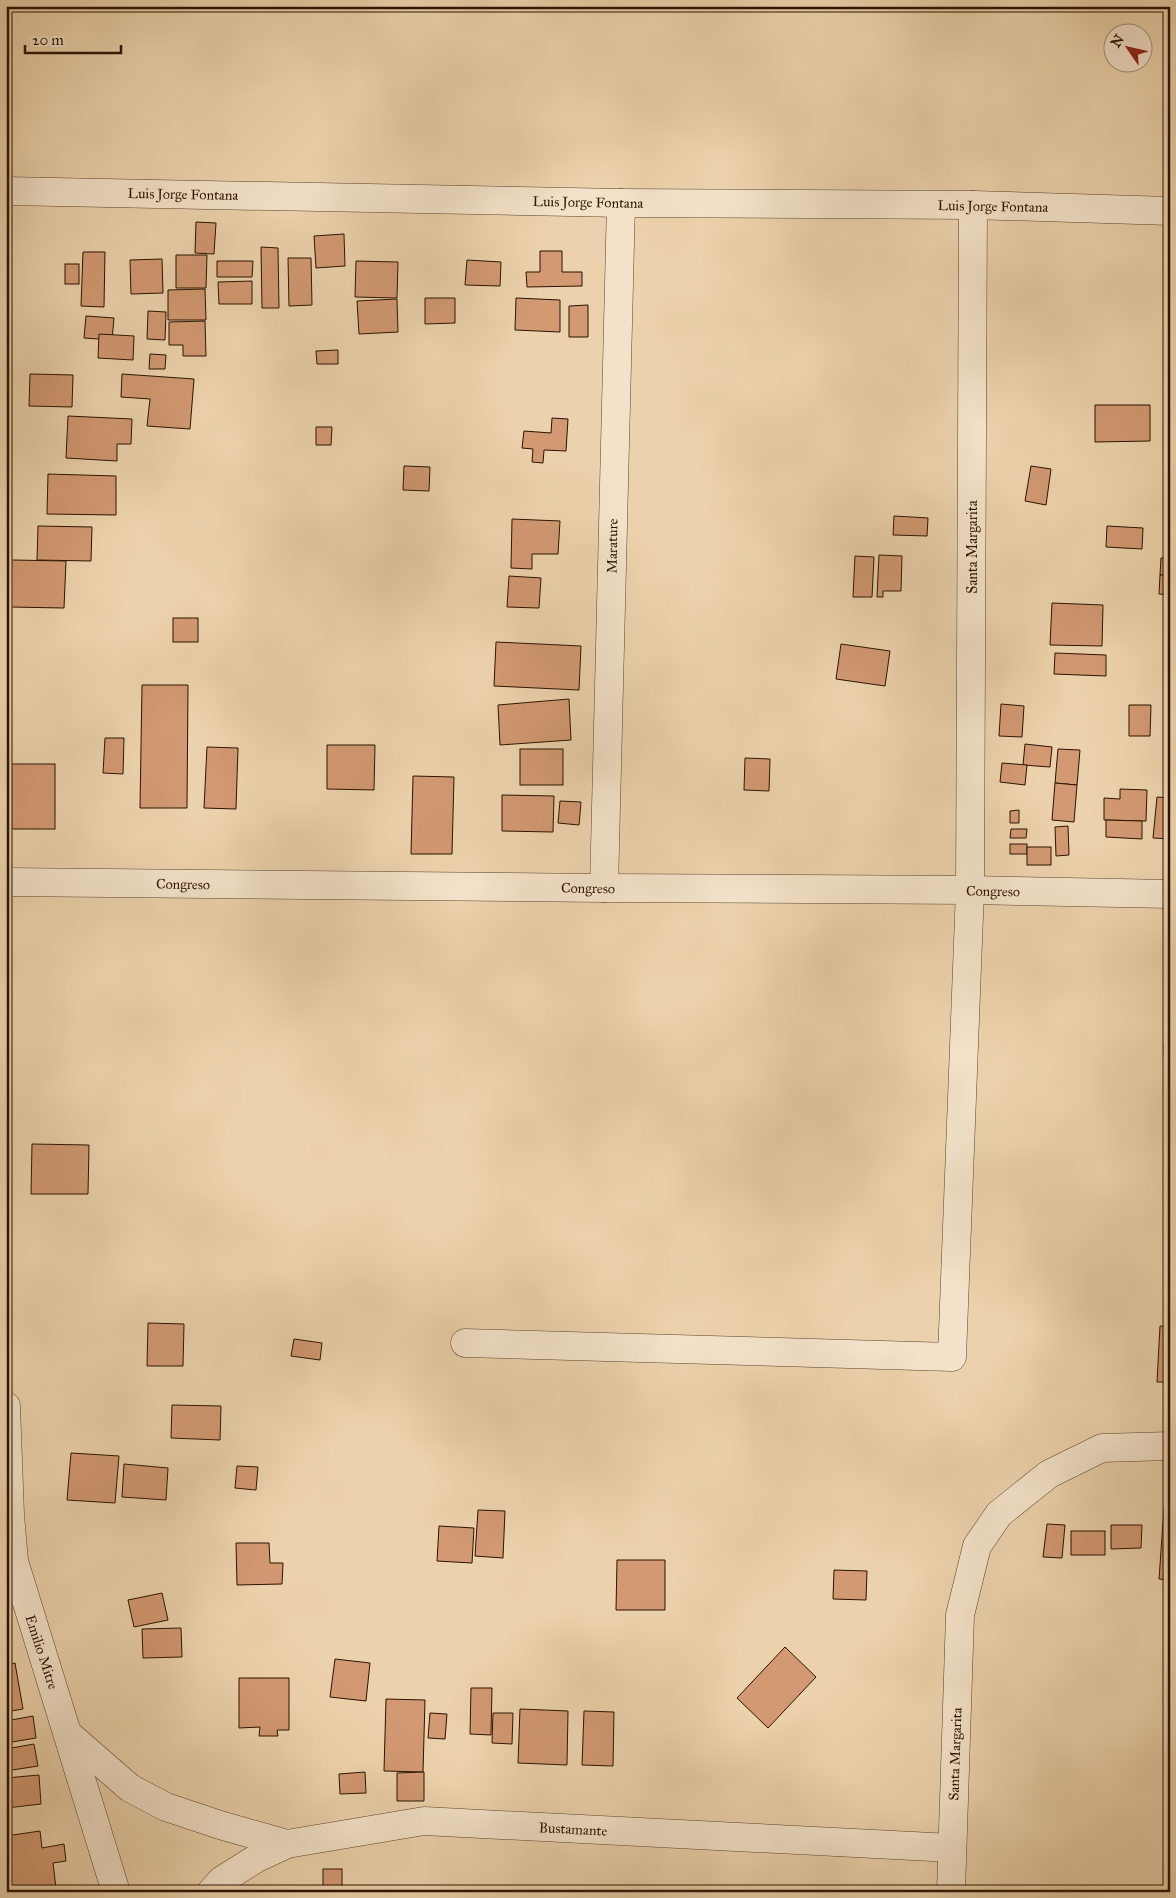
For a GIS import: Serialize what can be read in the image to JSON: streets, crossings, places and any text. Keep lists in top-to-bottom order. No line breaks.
{"streets":{"street":["Luis Jorge Fontana","Marature","Santa Margarita","Congreso","Emilio Mitre","Bustamante"]},"crossings":[["Luis Jorge Fontana","Marature"],["Luis Jorge Fontana","Santa Margarita"],["Marature","Congreso"],["Santa Margarita","Congreso"],["Santa Margarita","Bustamante"]],"scale_bar":"20 m","north":"top left"}
